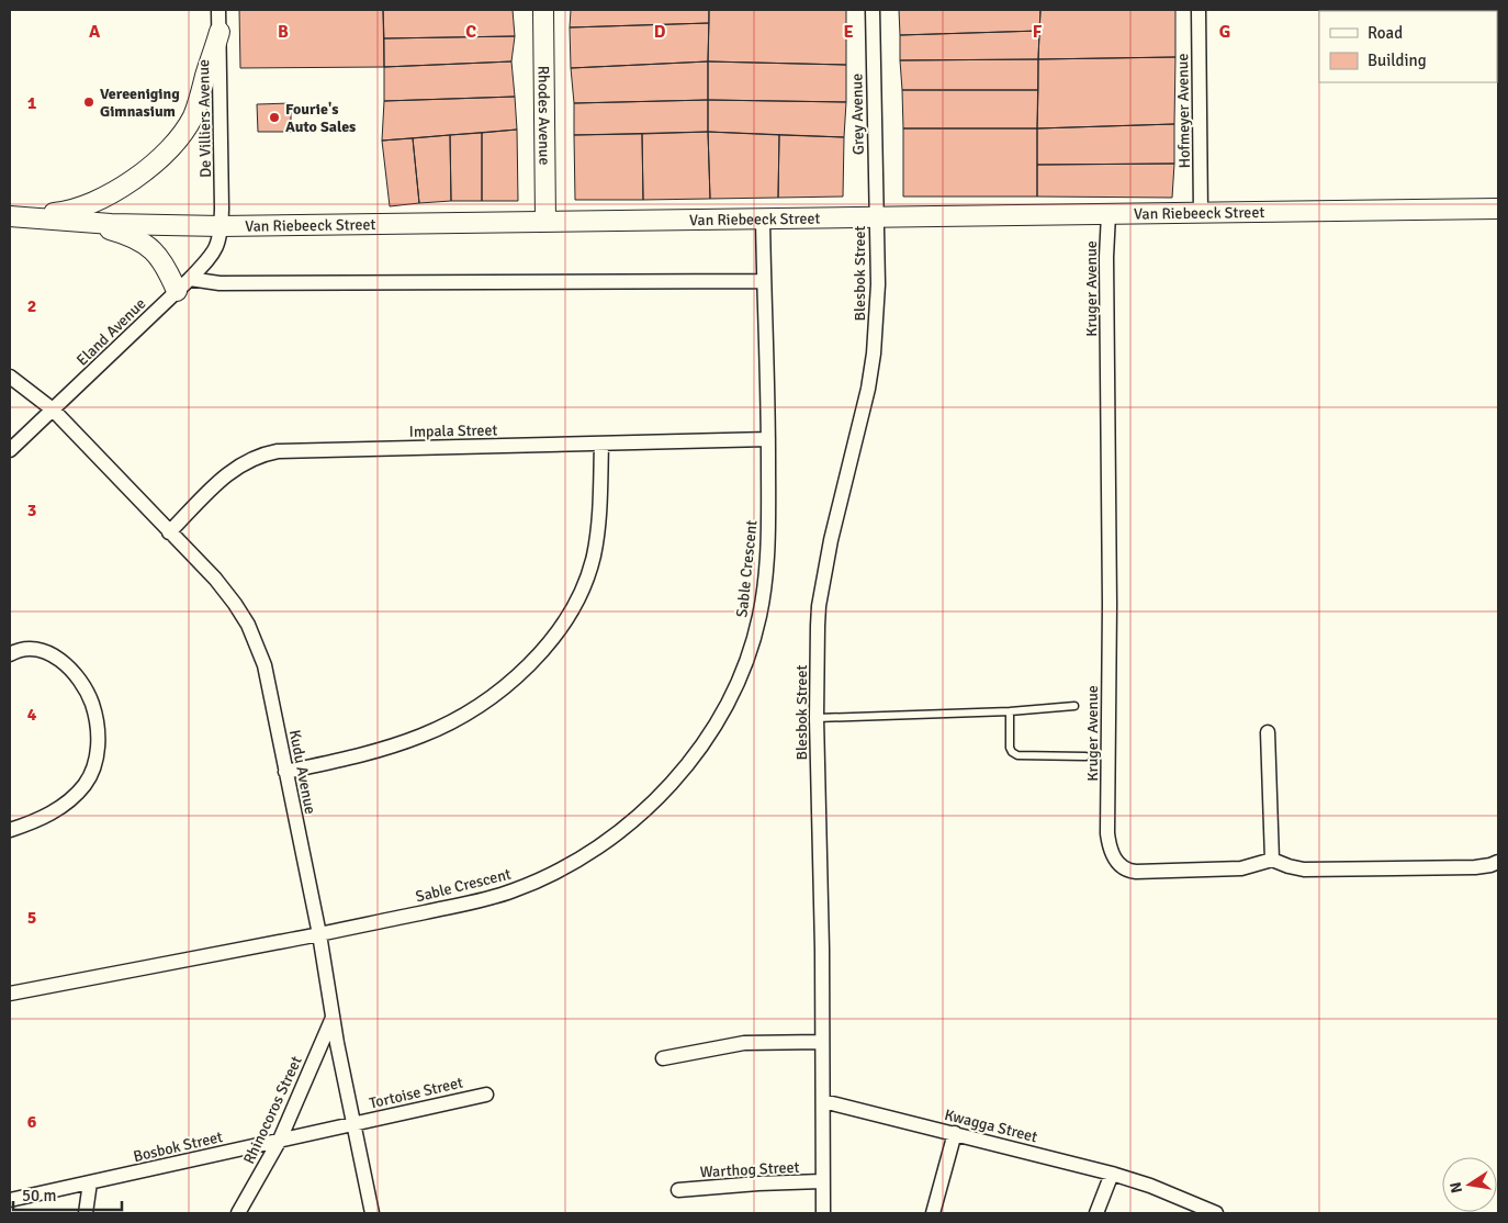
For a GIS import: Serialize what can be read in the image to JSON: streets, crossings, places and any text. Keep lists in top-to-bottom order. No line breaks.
{"streets":{"street":["Hofmeyer Avenue","Grey Avenue","Rhodes Avenue","De Villiers Avenue","Van Riebeeck Street","Blesbok Street","Kruger Avenue","Eland Avenue","Impala Street","Sable Crescent","Kudu Avenue","Tortoise Street","Rhinocoros Street","Kwagga Street","Bosbok Street","Warthog Street"]},"crossings":[["Hofmeyer Avenue","Van Riebeeck Street"],["Grey Avenue","Van Riebeeck Street"],["Grey Avenue","Blesbok Street"],["Rhodes Avenue","Van Riebeeck Street"],["De Villiers Avenue","Van Riebeeck Street"],["De Villiers Avenue","Eland Avenue"],["Van Riebeeck Street","Blesbok Street"],["Van Riebeeck Street","Kruger Avenue"],["Van Riebeeck Street","Eland Avenue"],["Van Riebeeck Street","Sable Crescent"],["Blesbok Street","Kwagga Street"],["Blesbok Street","Warthog Street"],["Eland Avenue","Kudu Avenue"],["Impala Street","Sable Crescent"],["Impala Street","Kudu Avenue"],["Sable Crescent","Kudu Avenue"],["Kudu Avenue","Tortoise Street"],["Kudu Avenue","Rhinocoros Street"],["Kudu Avenue","Bosbok Street"],["Tortoise Street","Bosbok Street"],["Rhinocoros Street","Bosbok Street"]],"places":["Vereeniging Gimnasium","Fourie's Auto Sales"],"legend":["Road","Building"],"scale_bar":"50 m","north":"left","grid":{"columns":["A","B","C","D","E","F","G"],"rows":["1","2","3","4","5","6"]}}
